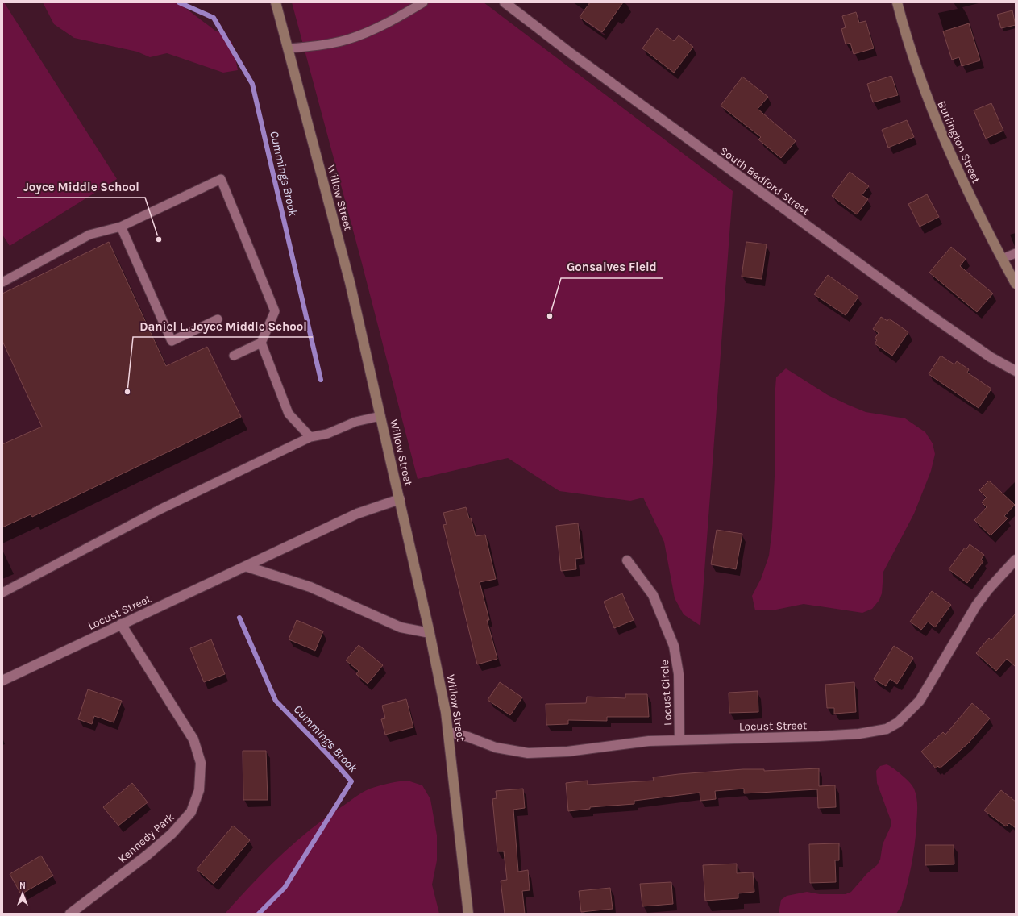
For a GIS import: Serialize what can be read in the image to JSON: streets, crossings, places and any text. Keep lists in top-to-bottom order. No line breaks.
{"streets":{"street":["Burlington Street","South Bedford Street","Willow Street","Locust Street","Locust Circle","Kennedy Park"]},"crossings":[["Willow Street","Locust Street"],["Locust Street","Locust Circle"],["Locust Street","Kennedy Park"]],"water":["Cummings Brook"],"places":["Joyce Middle School","Gonsalves Field","Daniel L. Joyce Middle School"],"north":"top"}
